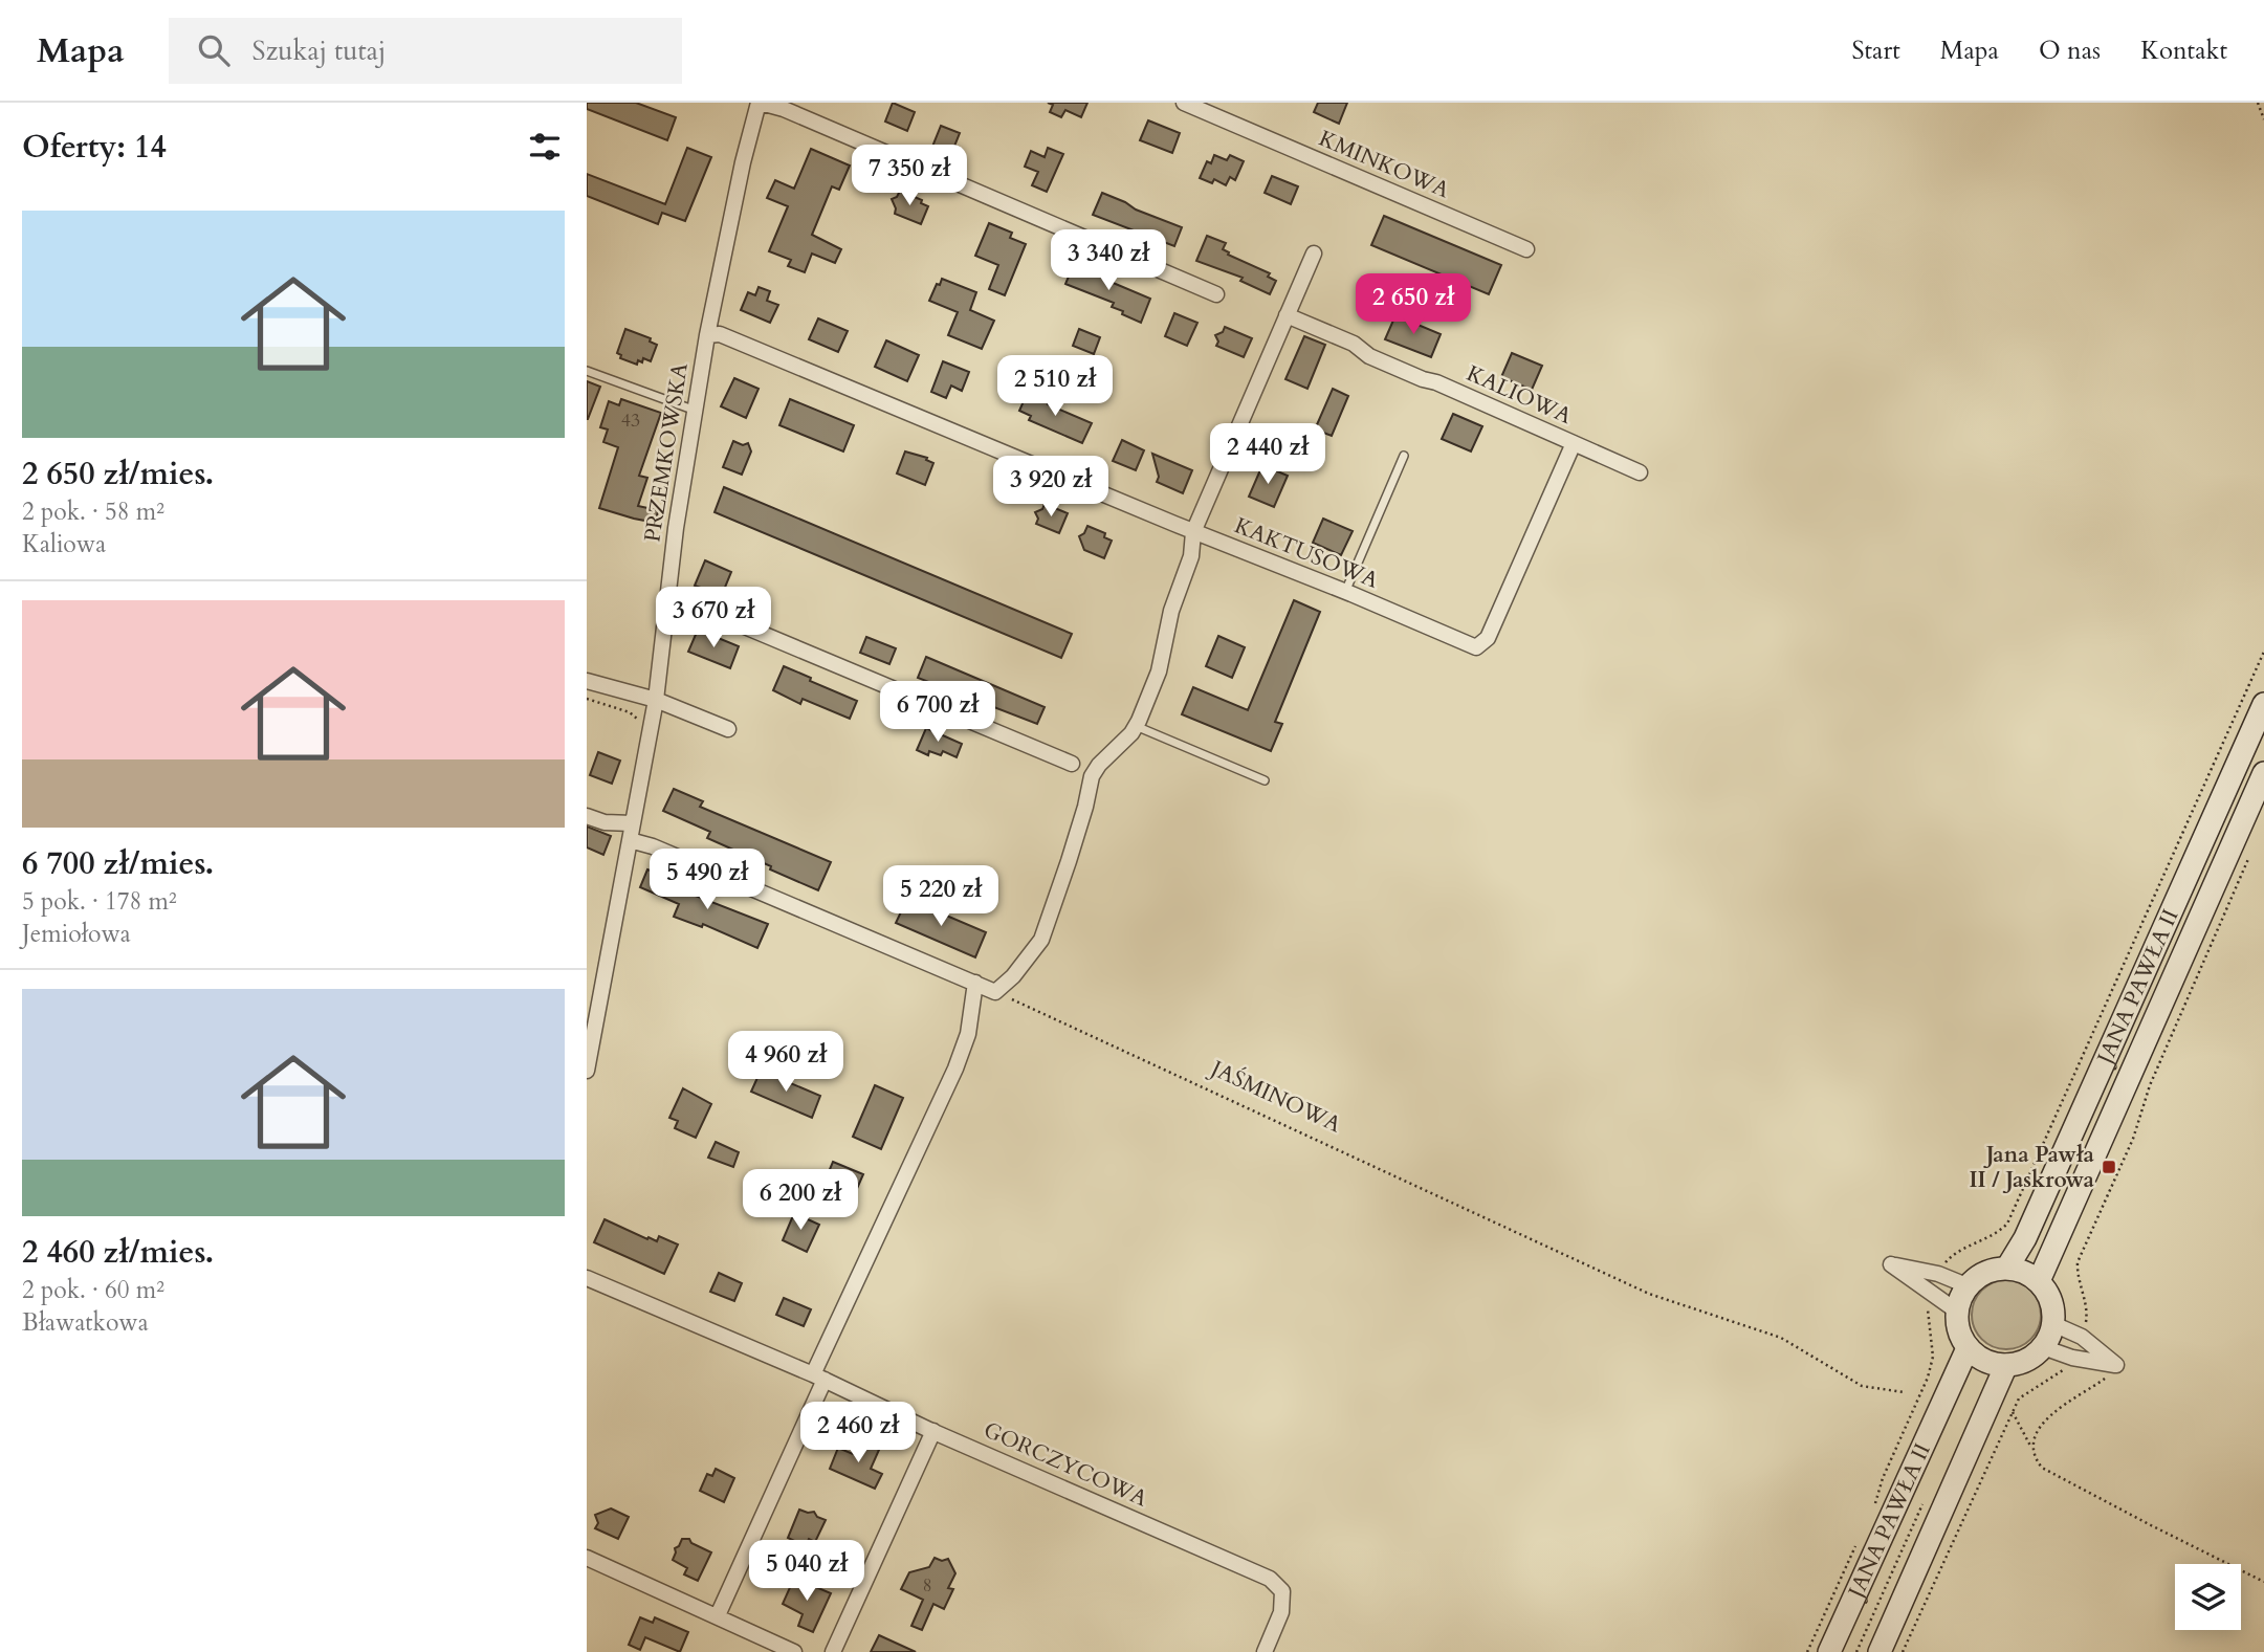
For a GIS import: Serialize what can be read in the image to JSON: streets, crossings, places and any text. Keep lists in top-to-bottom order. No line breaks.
{"streets":{"street":["KMINKOWA","KALIOWA","PRZEMKOWSKA","KAKTUSOWA","JANA PAWŁA II","GORCZYCOWA"],"path":["JAŚMINOWA"]},"crossings":[["KALIOWA","KAKTUSOWA"],["PRZEMKOWSKA","KAKTUSOWA"]],"places":{"transit":["Jana Pawła II / Jaskrowa"]},"house_numbers":["43","8"],"page":{"header":"Mapa","search":"Szukaj tutaj","nav":["Start","Mapa","O nas","Kontakt"],"heading":"Oferty: 14","price":["7 350 zł","3 340 zł","2 650 zł","2 510 zł","2 440 zł","3 920 zł","3 670 zł","6 700 zł","5 490 zł","5 220 zł","4 960 zł","6 200 zł","2 460 zł","5 040 zł"],"list":[{"name":"2 650 zł/mies.","note":"2 pok. · 58 m² · Kaliowa"},{"name":"6 700 zł/mies.","note":"5 pok. · 178 m² · Jemiołowa"},{"name":"2 460 zł/mies.","note":"2 pok. · 60 m² · Bławatkowa"}]}}
